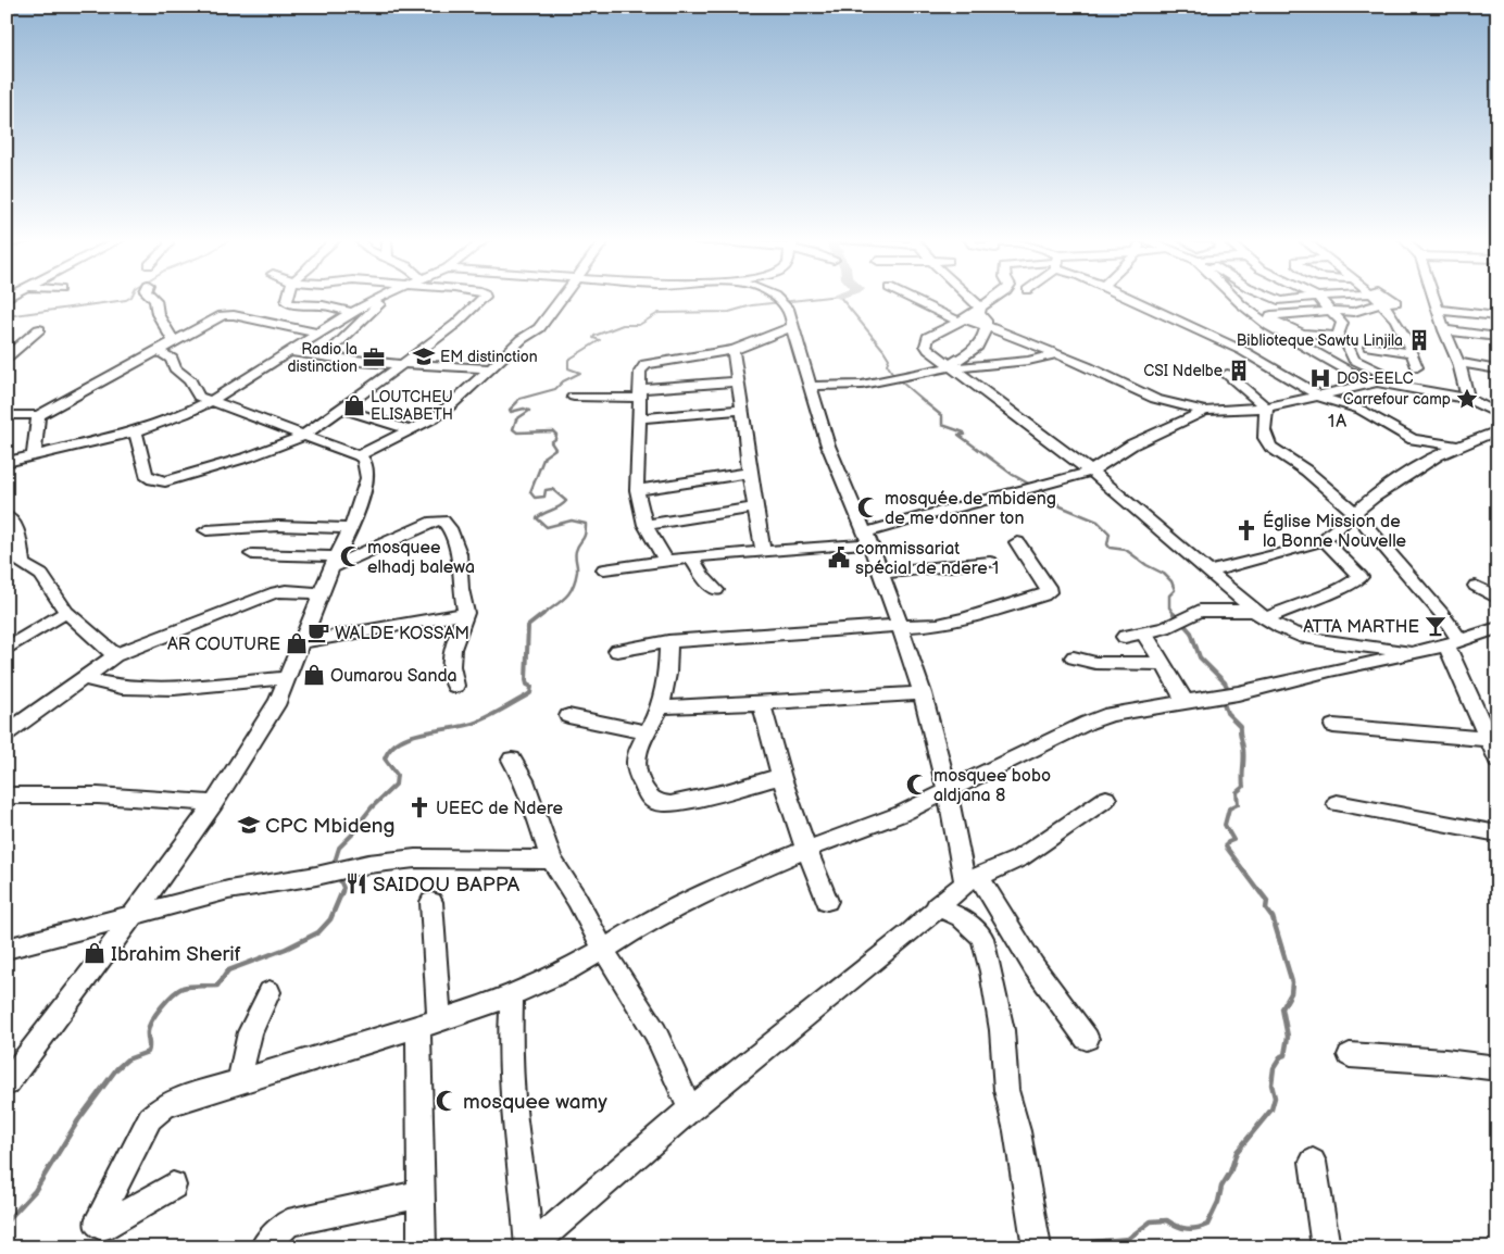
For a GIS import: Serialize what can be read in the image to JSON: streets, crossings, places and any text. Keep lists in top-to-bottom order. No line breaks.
{"districts":["1A"],"places":{"building":["Biblioteque Sawtu Linjila","CSI Ndelbe"],"school or university":["EM distinction","CPC Mbideng"],"office":["Radio la distinction"],"hospital":["DOS-EELC"],"place":["Carrefour camp"],"shop":["LOUTCHEU ELISABETH","AR COUTURE","Oumarou Sanda","Ibrahim Sherif"],"mosque":["mosquée de mbideng de me donner ton","mosquee elhadj balewa","mosquee bobo aldjana 8","mosquee wamy"],"church":["Église Mission de la Bonne Nouvelle","UEEC de Ndere"],"public building":["commissariat spécial de ndere 1"],"bar":["ATTA MARTHE"],"cafe":["WALDE KOSSAM"],"restaurant":["SAIDOU BAPPA"]}}
